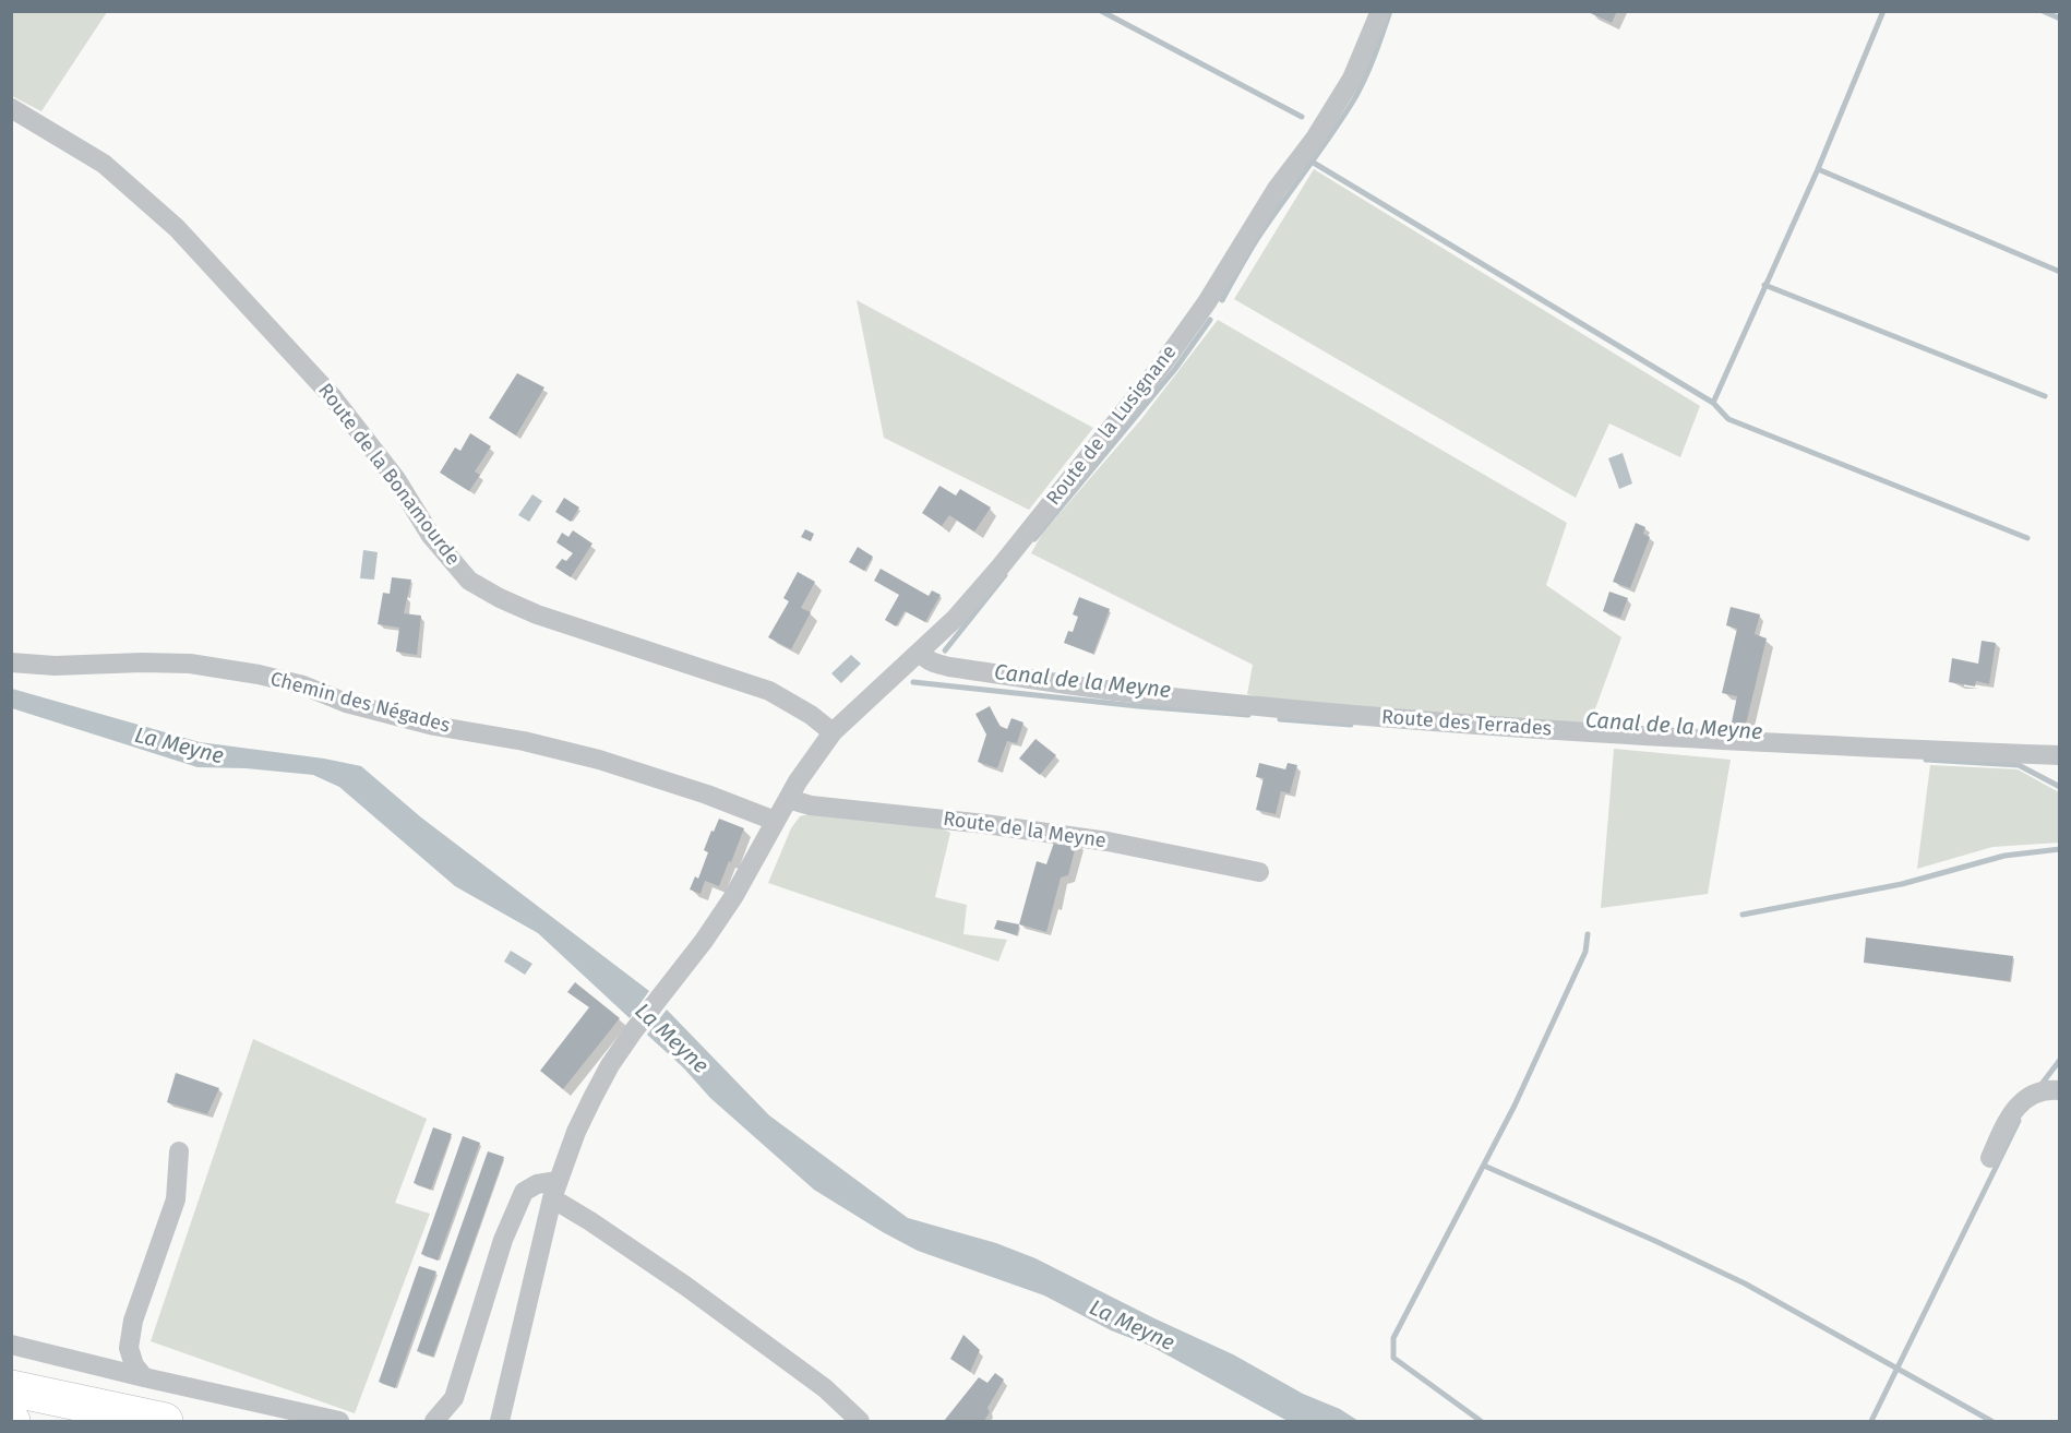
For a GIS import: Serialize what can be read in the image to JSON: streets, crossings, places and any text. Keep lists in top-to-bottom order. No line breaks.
{"streets":{"street":["Route de la Lusignane","Route de la Bonamourde","Chemin des Négades","Route des Terrades","Route de la Meyne"]},"crossings":[["Route de la Lusignane","Route de la Bonamourde"],["Route de la Lusignane","Chemin des Négades"],["Route de la Lusignane","Route des Terrades"],["Route de la Lusignane","Route de la Meyne"]],"water":["Canal de la Meyne","La Meyne"]}
